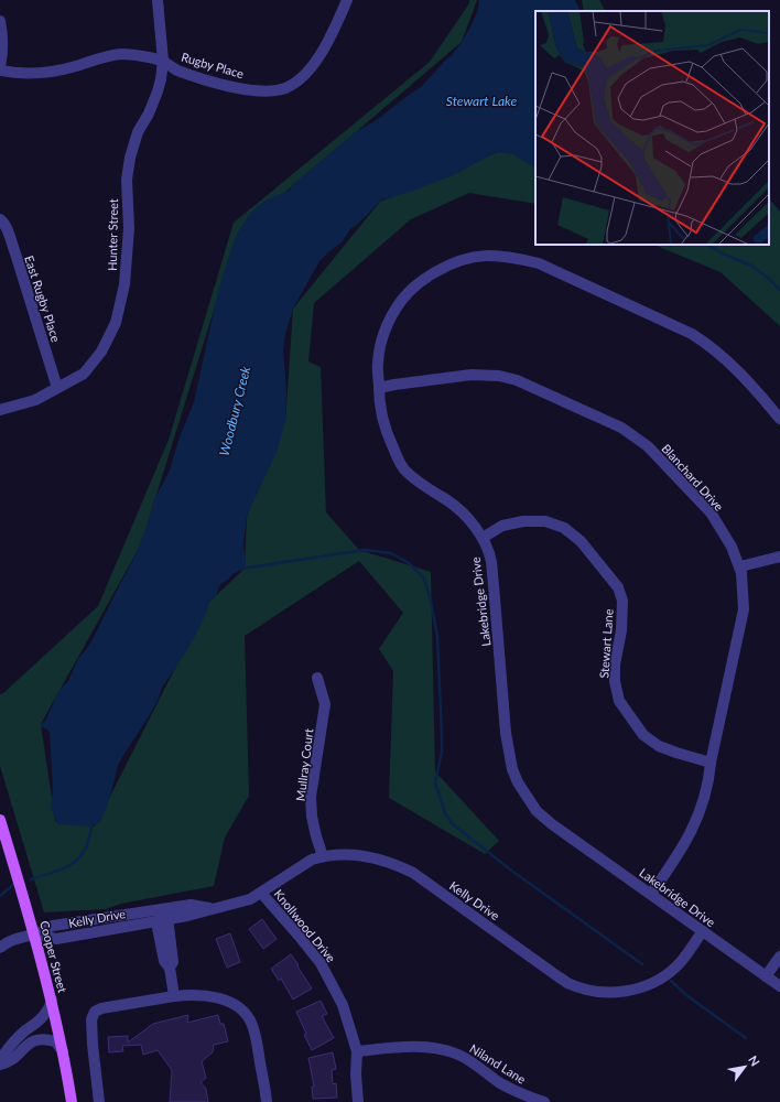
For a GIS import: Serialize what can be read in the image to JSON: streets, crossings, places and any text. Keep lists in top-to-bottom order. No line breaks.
{"streets":{"main road":["Cooper Street"],"street":["Rugby Place","Hunter Street","East Rugby Place","Blanchard Drive","Lakebridge Drive","Stewart Lane","Mullray Court","Kelly Drive","Knollwood Drive","Niland Lane"]},"crossings":[["Rugby Place","Hunter Street"],["Hunter Street","East Rugby Place"],["Blanchard Drive","Lakebridge Drive"],["Blanchard Drive","Stewart Lane"],["Lakebridge Drive","Stewart Lane"],["Lakebridge Drive","Kelly Drive"],["Mullray Court","Kelly Drive"],["Kelly Drive","Knollwood Drive"],["Kelly Drive","Cooper Street"],["Knollwood Drive","Niland Lane"]],"water":["Stewart Lake","Woodbury Creek"],"north":"top right"}
